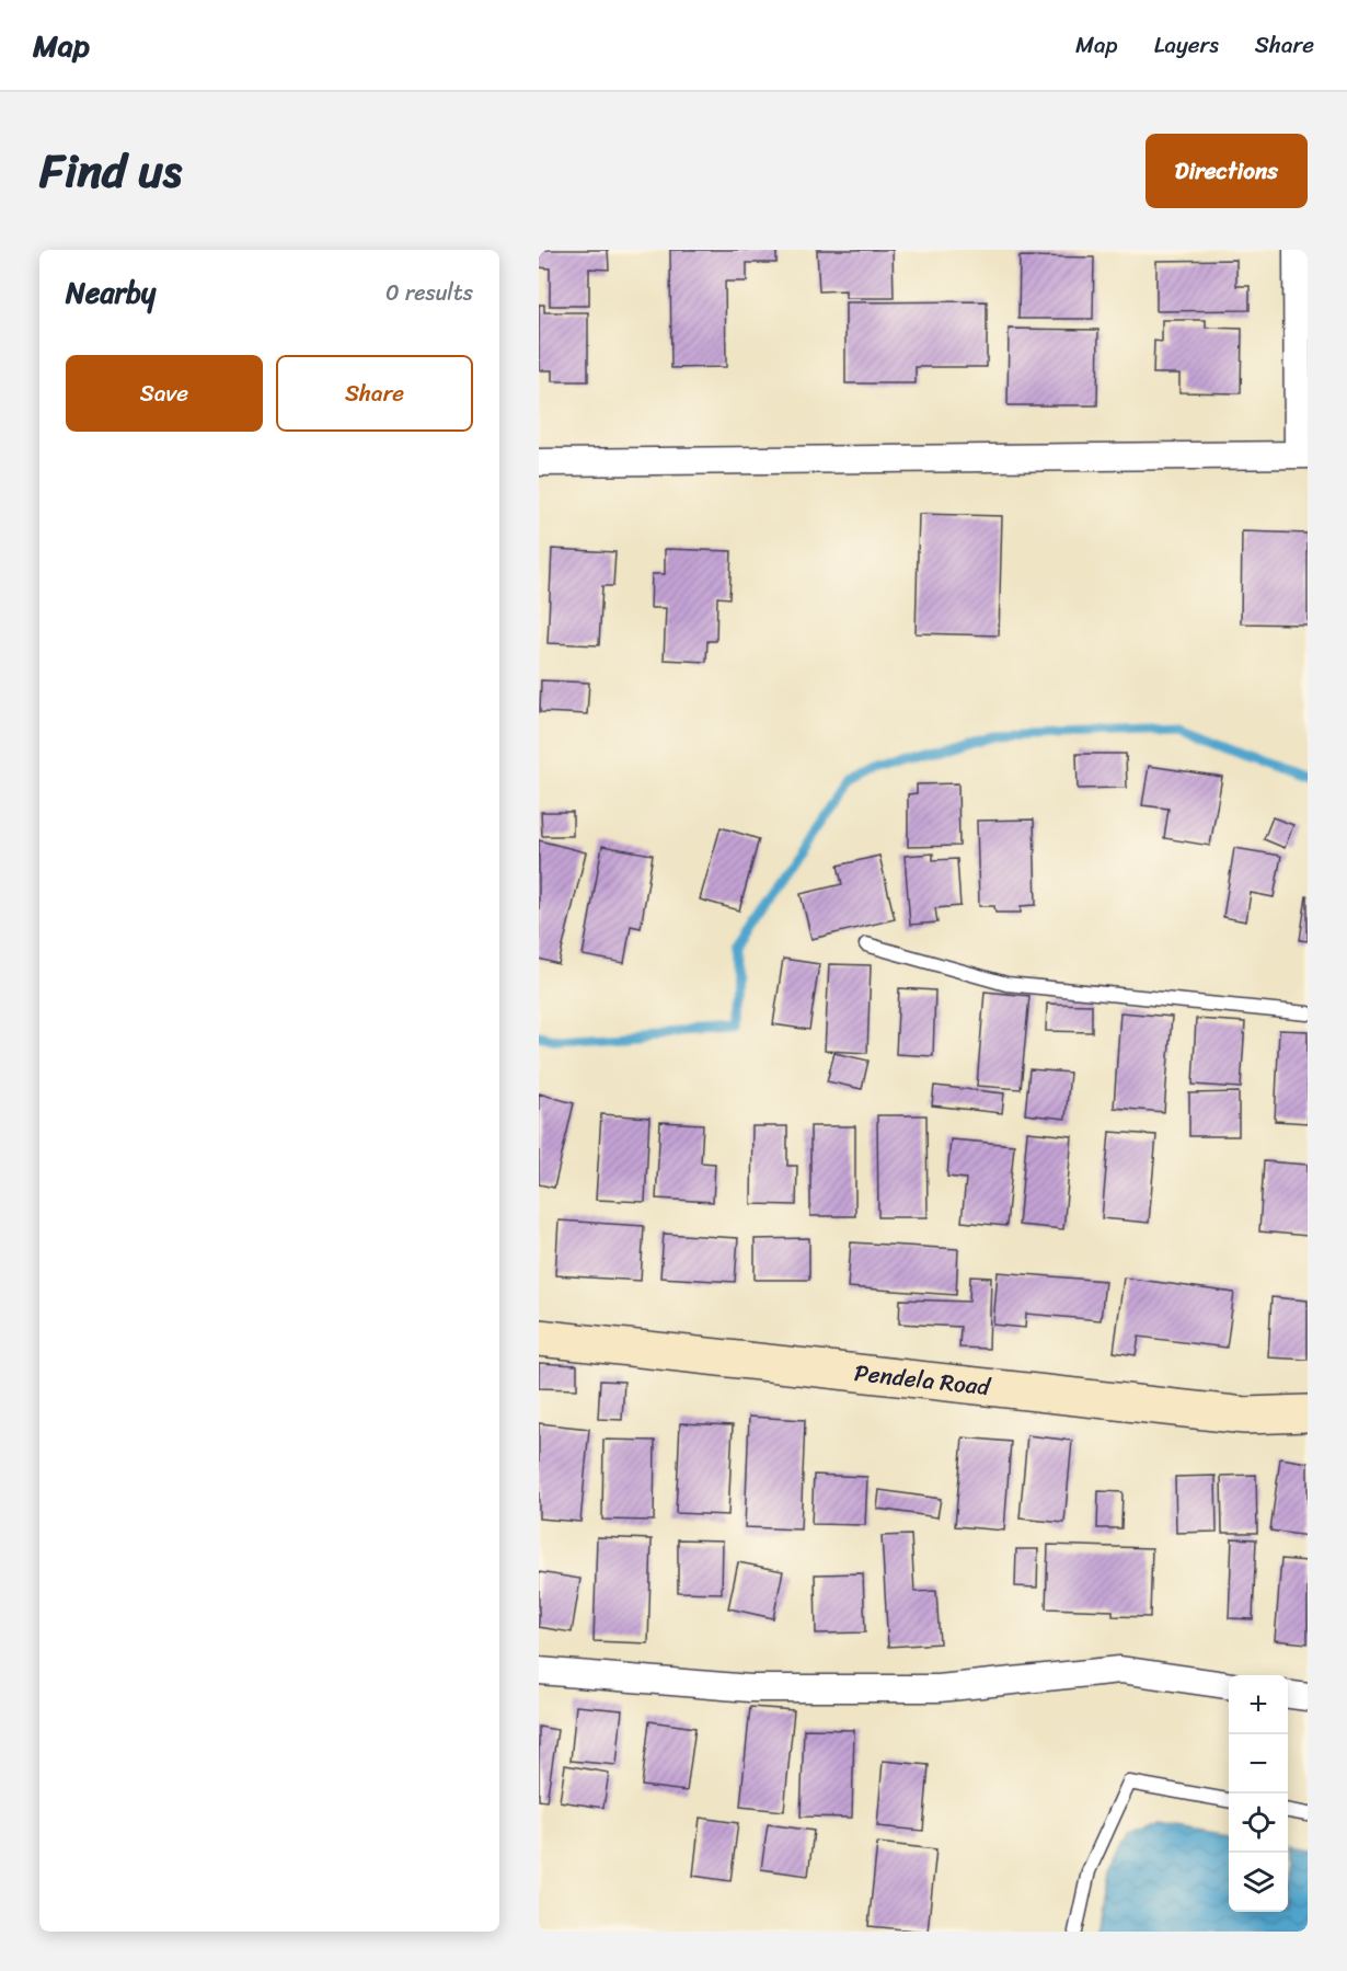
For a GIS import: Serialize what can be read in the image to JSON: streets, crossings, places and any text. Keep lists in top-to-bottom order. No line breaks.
{"streets":{"street":["Pendela Road"]},"page":{"header":"Map","nav":["Map","Layers","Share"],"title":"Find us","buttons":["Directions",["Save","Share"]],"heading":["Nearby","0 results"],"map_buttons":["+","−"]}}
